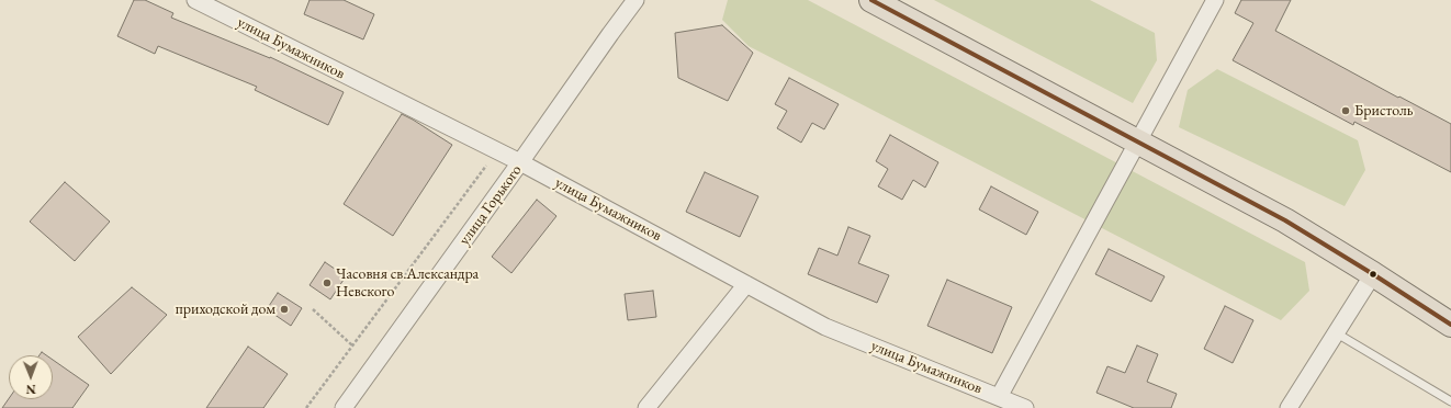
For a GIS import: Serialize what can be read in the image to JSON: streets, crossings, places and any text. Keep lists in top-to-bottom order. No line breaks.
{"streets":{"street":["улица Бумажников","улица Горького"]},"crossings":[["улица Бумажников","улица Горького"]],"places":["Бристоль","Часовня св.Александра Невского","приходской дом"],"north":"bottom"}
